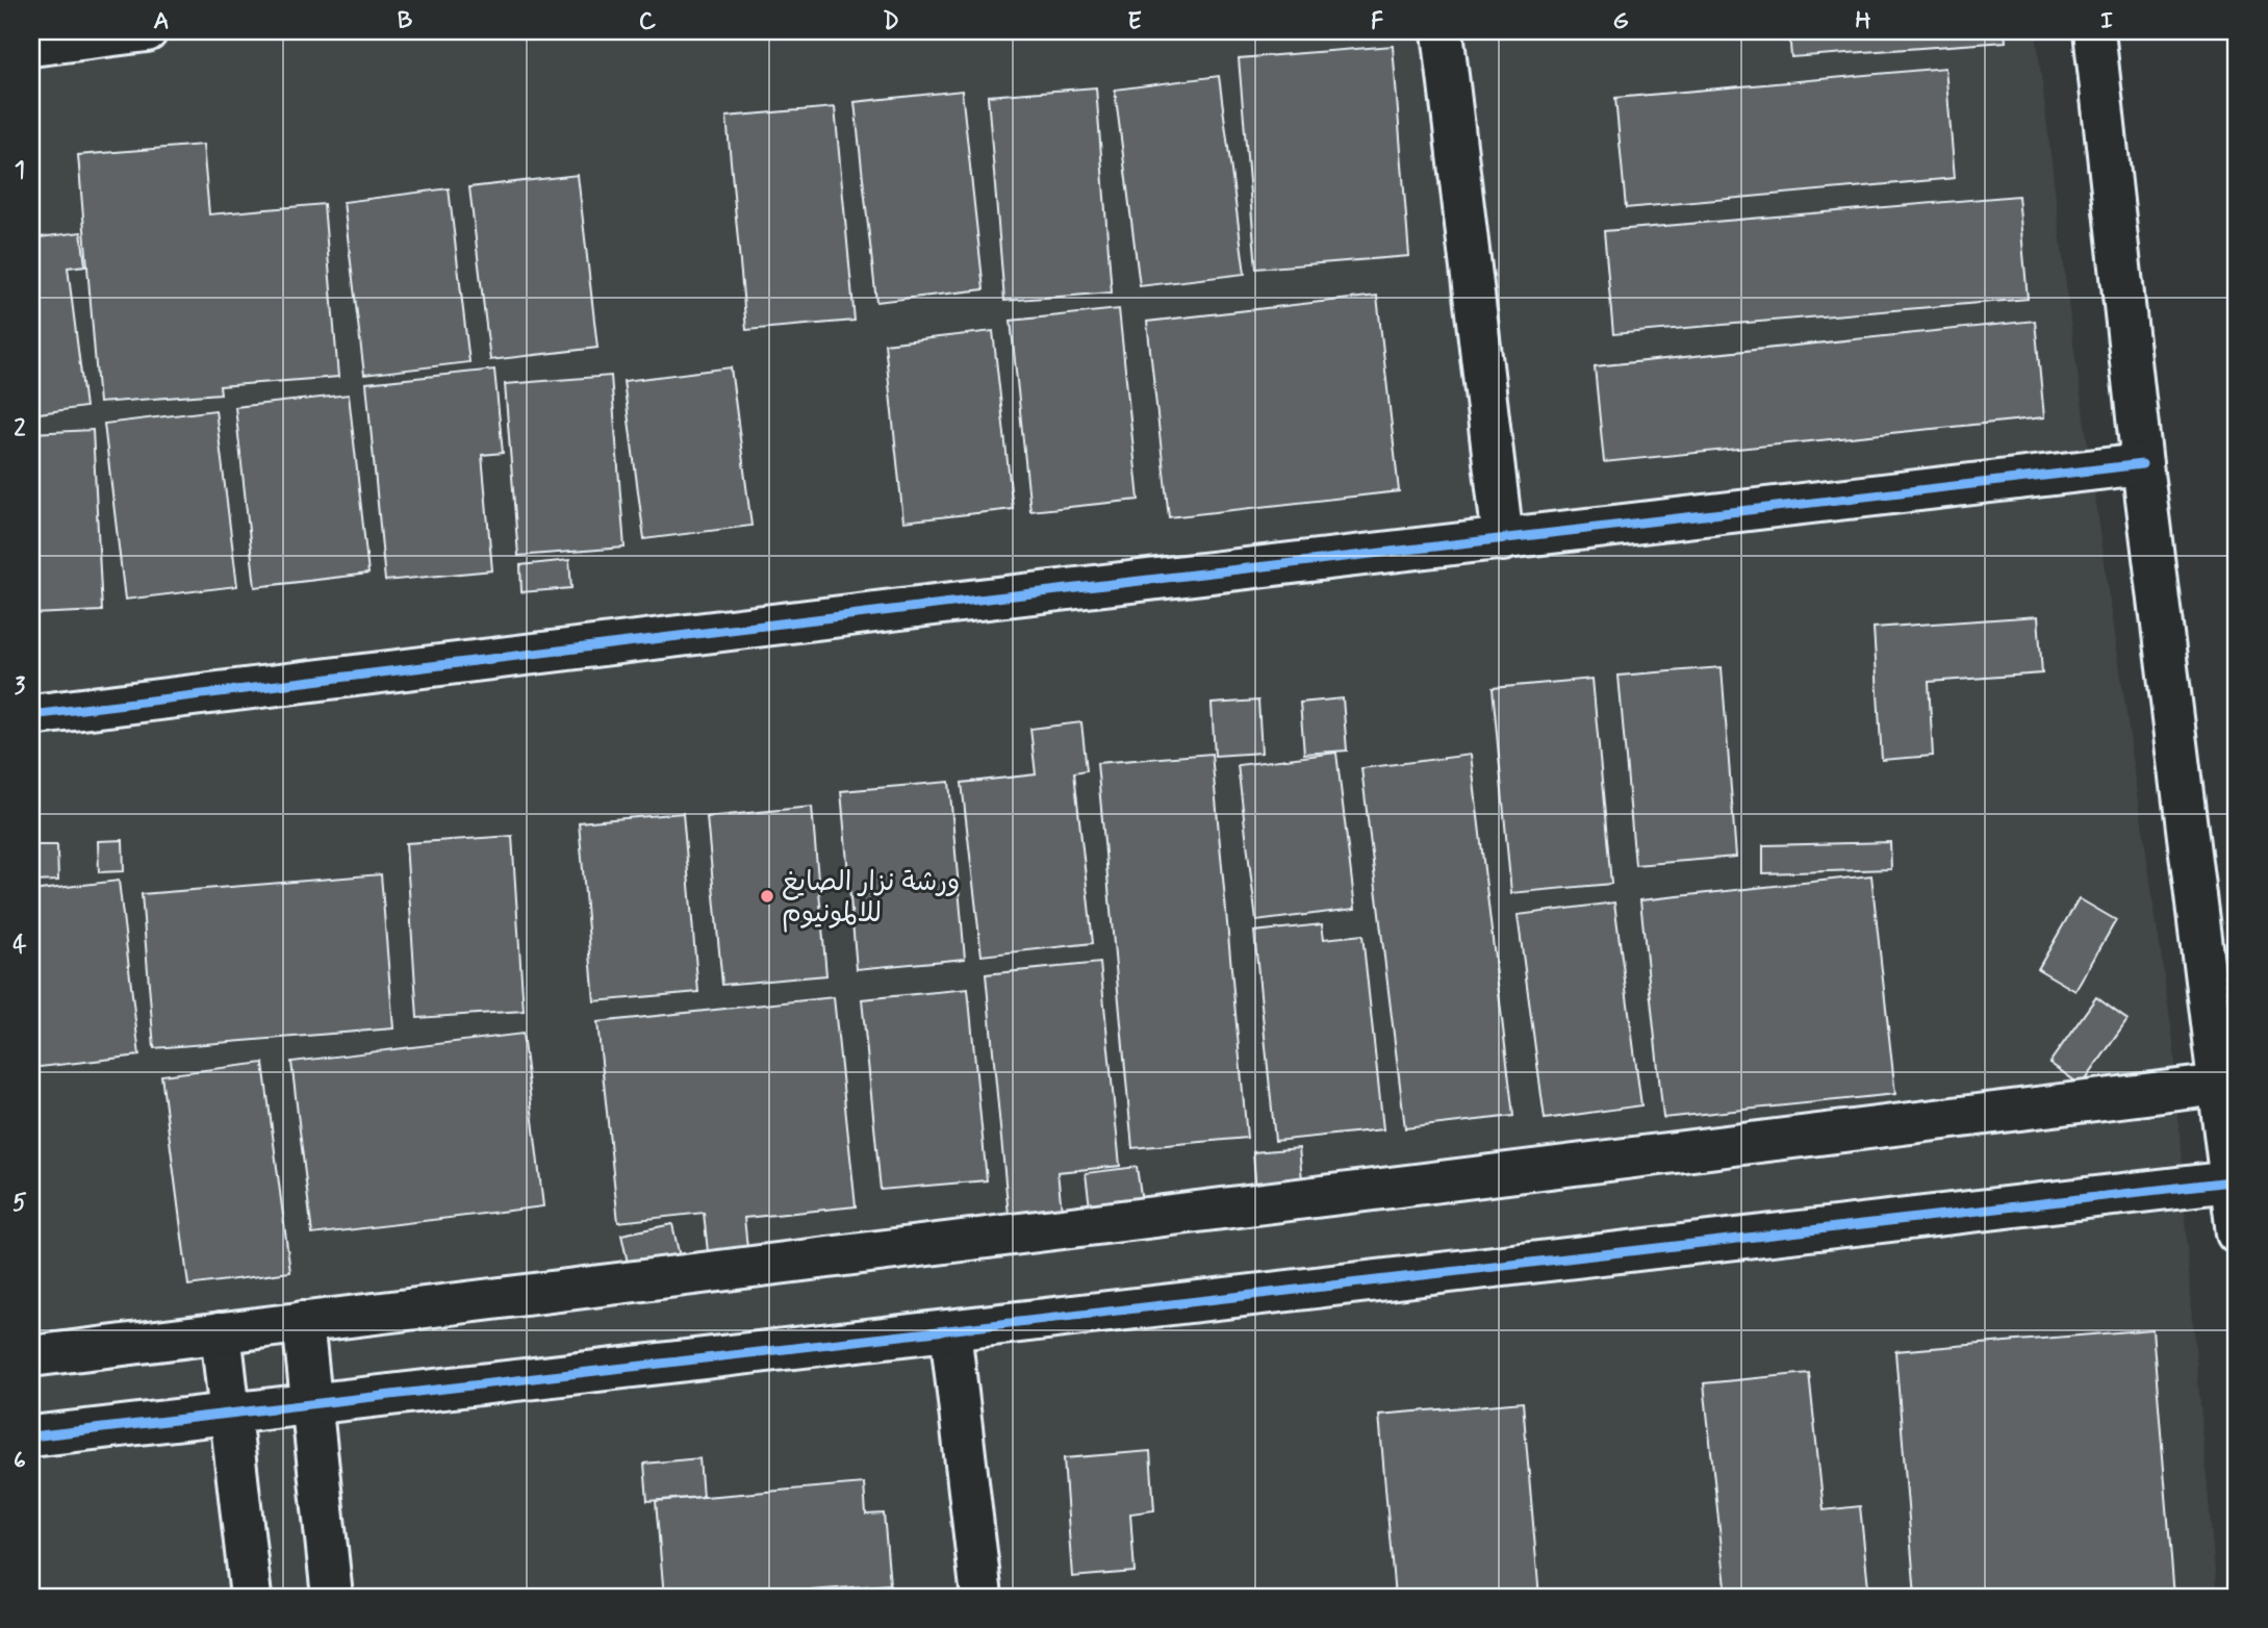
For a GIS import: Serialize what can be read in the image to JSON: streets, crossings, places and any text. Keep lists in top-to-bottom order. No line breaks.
{"places":["ورشة نزار الصايغ للالمونيوم"],"grid":{"columns":["A","B","C","D","E","F","G","H","I"],"rows":["1","2","3","4","5","6"]}}
